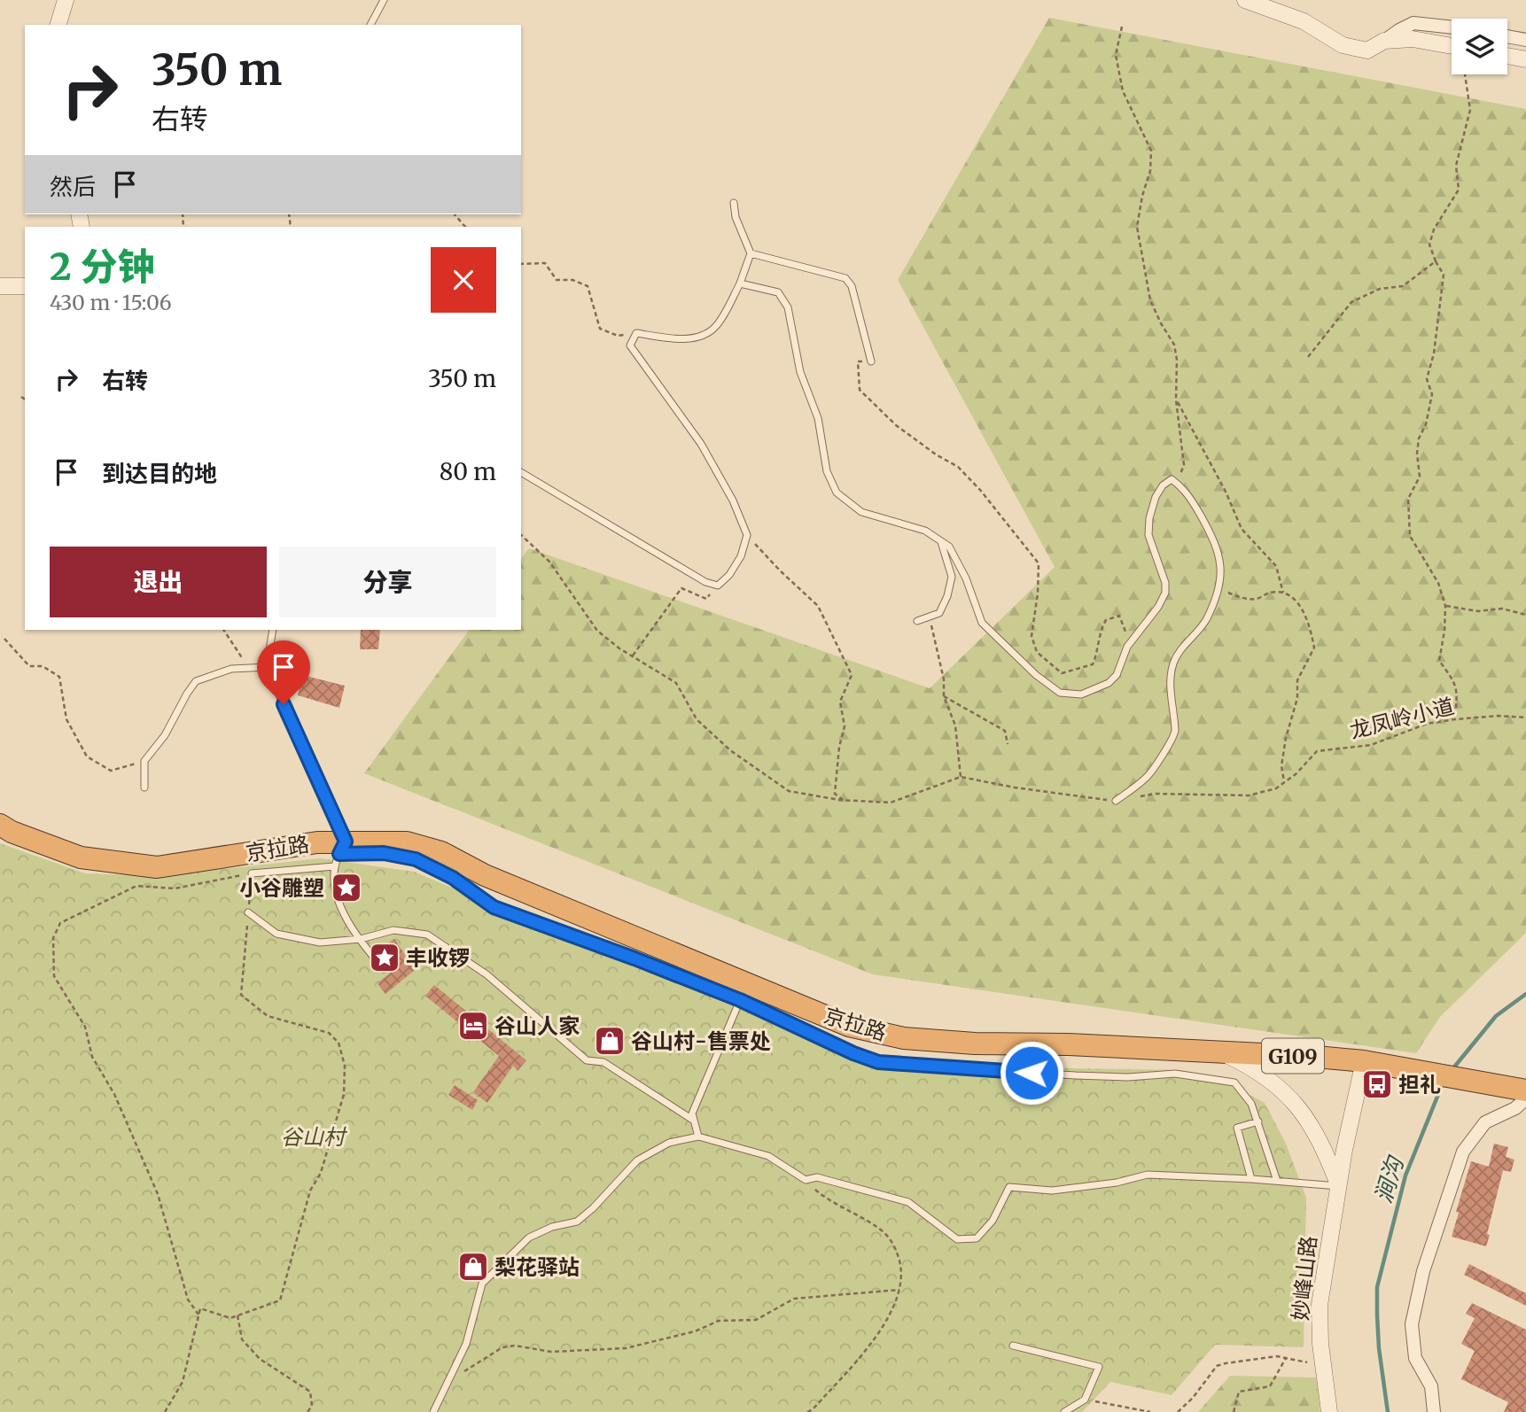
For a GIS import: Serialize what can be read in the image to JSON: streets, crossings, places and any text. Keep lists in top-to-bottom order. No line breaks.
{"streets":{"highway":["京拉路","G109"],"street":["妙峰山路"],"path":["龙凤岭小道"]},"crossings":[["京拉路","妙峰山路"]],"water":["涧沟"],"parks":["谷山村"],"places":{"place":["小谷雕塑","丰收锣"],"hotel":["谷山人家"],"shop":["谷山村-售票处","梨花驿站"],"bus stop":["担礼"]},"page":{"turn":["350 m","右转"],"then":"然后","heading":["2 分钟","430 m · 15:06"],"list":[{"name":"右转","value":"350 m"},{"name":"到达目的地","value":"80 m"}],"buttons":["退出","分享"]}}
